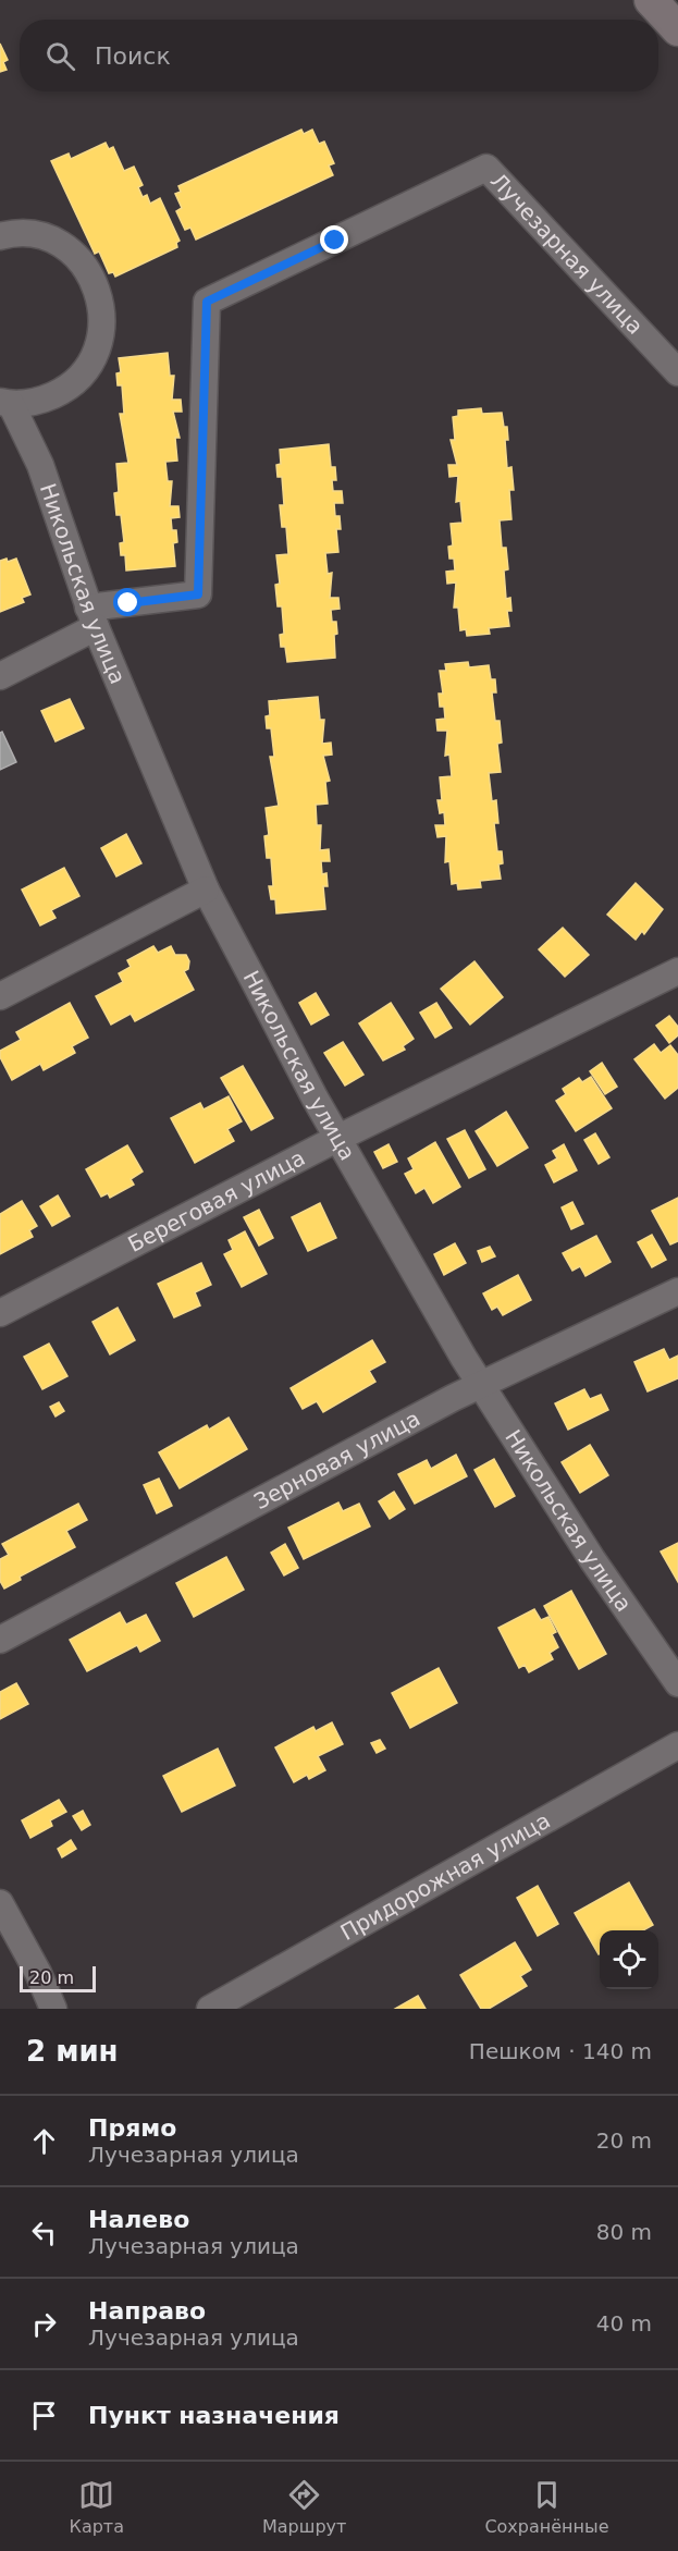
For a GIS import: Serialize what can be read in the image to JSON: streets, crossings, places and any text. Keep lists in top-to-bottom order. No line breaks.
{"streets":{"street":["Лучезарная улица","Никольская улица","Береговая улица","Зерновая улица","Придорожная улица"]},"crossings":[["Лучезарная улица","Никольская улица"],["Никольская улица","Береговая улица"],["Никольская улица","Зерновая улица"]],"scale_bar":"20 m","page":{"search":"Поиск","scale":"20 m","heading":["2 мин","Пешком · 140 m"],"list":[["Прямо","Лучезарная улица","20 m"],["Налево","Лучезарная улица","80 m"],["Направо","Лучезарная улица","40 m"],"Пункт назначения"],"nav":["Карта","Маршрут","Сохранённые"]}}
